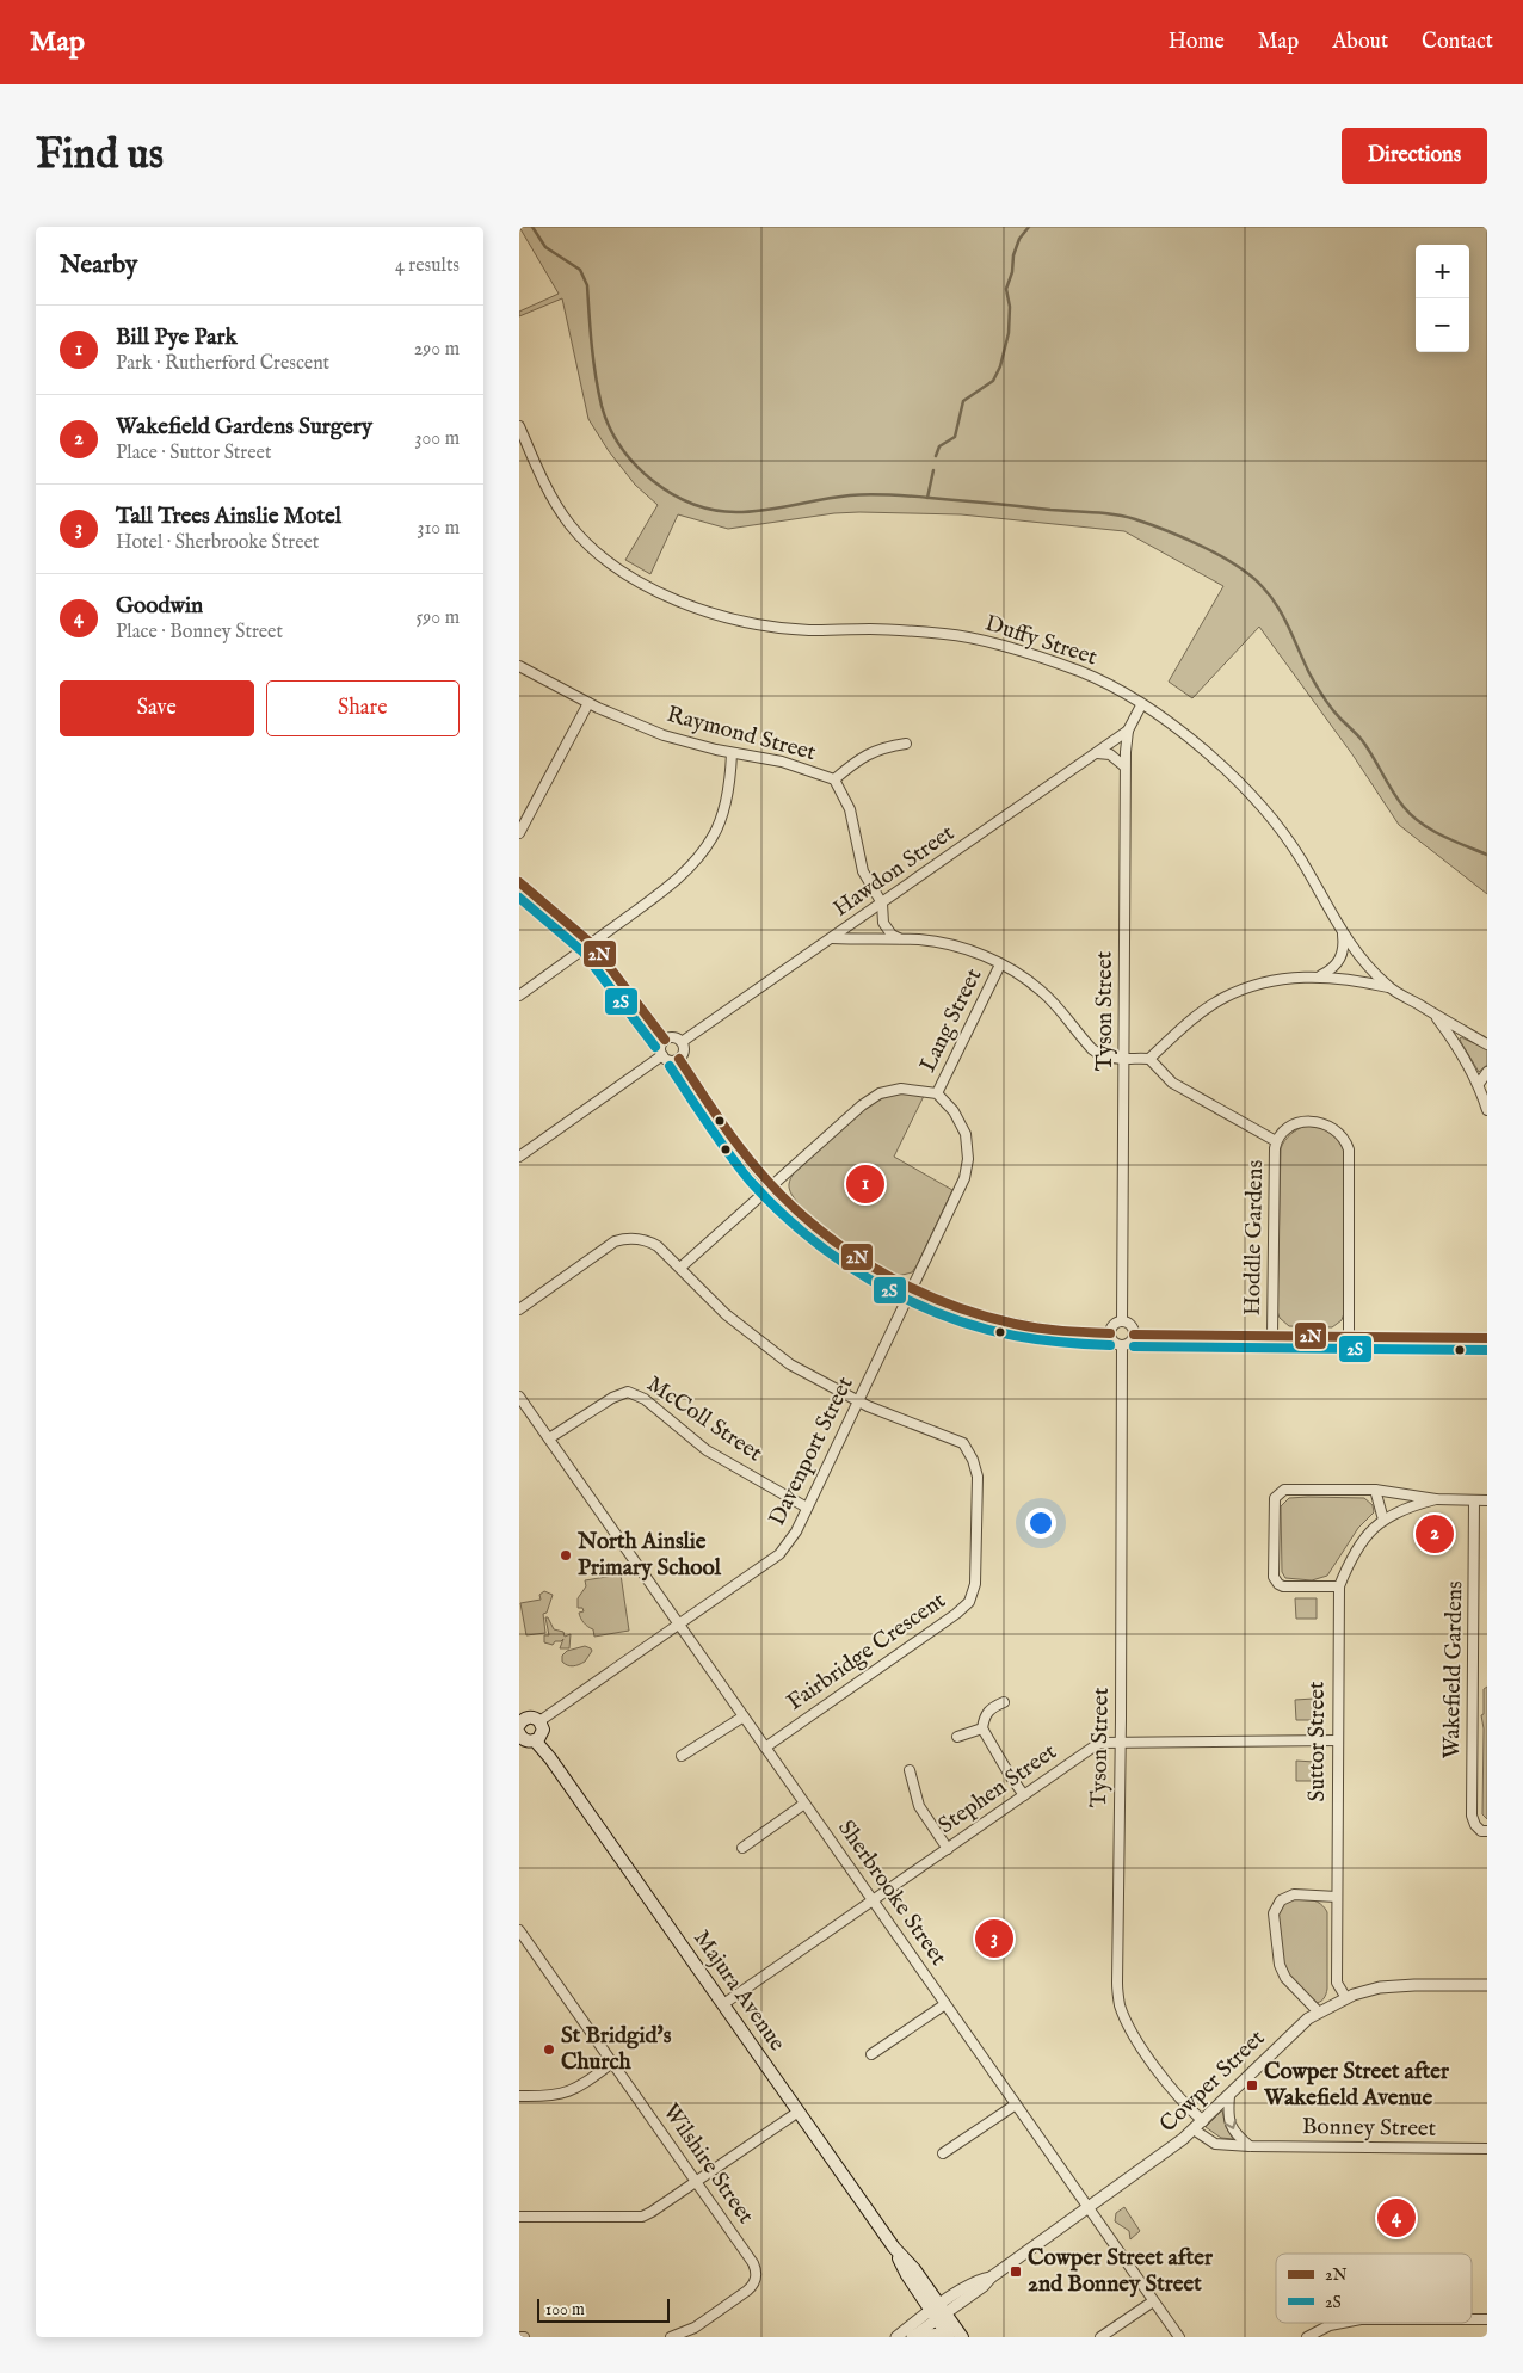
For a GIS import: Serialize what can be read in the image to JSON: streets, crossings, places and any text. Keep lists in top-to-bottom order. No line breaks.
{"streets":{"main road":["Majura Avenue"],"street":["Duffy Street","Raymond Street","Hawdon Street","Tyson Street","Lang Street","Hoddle Gardens","McColl Street","Davenport Street","Fairbridge Crescent","Wakefield Gardens","Suttor Street","Stephen Street","Sherbrooke Street","Cowper Street","Bonney Street","Wilshire Street"]},"crossings":[["Duffy Street","Tyson Street"],["Raymond Street","Hawdon Street"],["Hawdon Street","Tyson Street"],["Tyson Street","Stephen Street"],["Tyson Street","Cowper Street"],["Lang Street","Davenport Street"],["McColl Street","Davenport Street"],["McColl Street","Sherbrooke Street"],["Davenport Street","Fairbridge Crescent"],["Davenport Street","Sherbrooke Street"],["Davenport Street","Majura Avenue"],["Fairbridge Crescent","Sherbrooke Street"],["Suttor Street","Stephen Street"],["Suttor Street","Cowper Street"],["Stephen Street","Sherbrooke Street"],["Stephen Street","Majura Avenue"],["Sherbrooke Street","Cowper Street"],["Majura Avenue","Cowper Street"],["Cowper Street","Bonney Street"]],"places":{"other":["North Ainslie Primary School","St Bridgid's Church"],"transit":["Cowper Street after Wakefield Avenue","Cowper Street after 2nd Bonney Street"]},"lines":["transit line 2N","transit line 2S"],"legend":["2N","2S"],"scale_bar":"100 m","page":{"header":"Map","nav":["Home","Map","About","Contact"],"buttons":["Directions",["Save","Share"]],"title":"Find us","heading":["Nearby","4 results"],"map_buttons":["+","−"],"list":[{"mark":"1","name":"Bill Pye Park","note":"Park · Rutherford Crescent","value":"290 m"},{"mark":"2","name":"Wakefield Gardens Surgery","note":"Place · Suttor Street","value":"300 m"},{"mark":"3","name":"Tall Trees Ainslie Motel","note":"Hotel · Sherbrooke Street","value":"310 m"},{"mark":"4","name":"Goodwin","note":"Place · Bonney Street","value":"590 m"}],"pins":["1","2","3","4"],"scale":"100 m"}}
